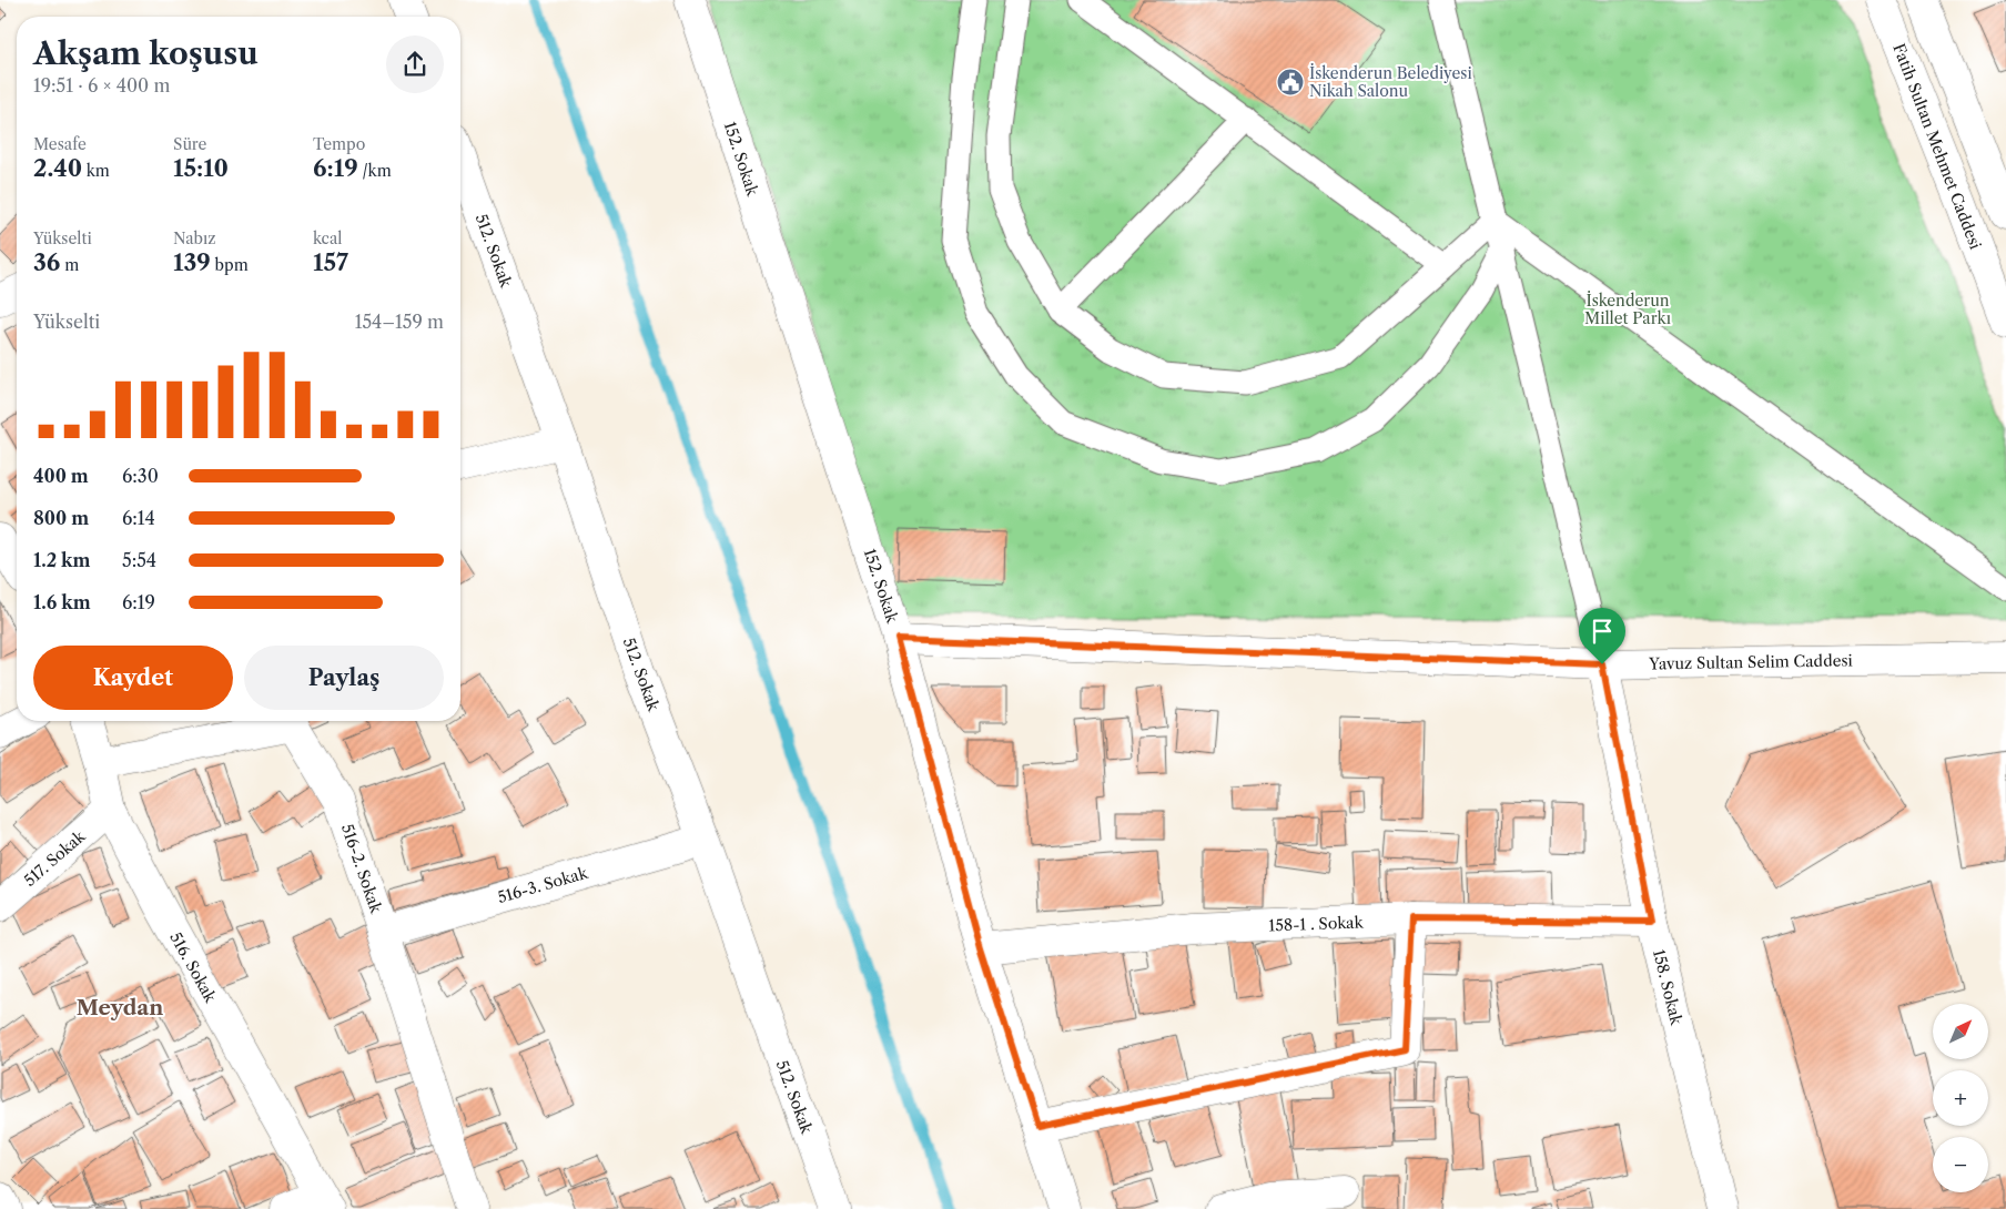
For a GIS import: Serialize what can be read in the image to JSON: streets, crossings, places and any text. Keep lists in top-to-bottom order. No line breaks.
{"streets":{"street":["Fatih Sultan Mehmet Caddesi","152. Sokak","512. Sokak","Yavuz Sultan Selim Caddesi","517. Sokak","516-2. Sokak","516-3. Sokak","158-1 . Sokak","516. Sokak","158. Sokak"]},"crossings":[["152. Sokak","Yavuz Sultan Selim Caddesi"],["152. Sokak","158-1 . Sokak"],["512. Sokak","516-3. Sokak"],["Yavuz Sultan Selim Caddesi","158. Sokak"],["517. Sokak","516. Sokak"],["516-2. Sokak","516-3. Sokak"],["516-2. Sokak","516. Sokak"],["158-1 . Sokak","158. Sokak"]],"districts":["Meydan"],"parks":["İskenderun Millet Parkı"],"places":{"public building":["İskenderun Belediyesi Nikah Salonu"]},"north":"top right","page":{"heading":["Akşam koşusu","19:51 · 6 × 400 m"],"stats":[["Mesafe","2.40 km"],["Süre","15:10"],["Tempo","6:19 /km"],["Yükselti","36 m"],["Nabız","139 bpm"],["kcal","157"]],"chart":["Yükselti","154–159 m"],"list":[{"name":"400 m","note":"6:30"},{"name":"800 m","note":"6:14"},{"name":"1.2 km","note":"5:54"},{"name":"1.6 km","note":"6:19"}],"buttons":["Kaydet","Paylaş"],"map_buttons":["+","−"]}}
